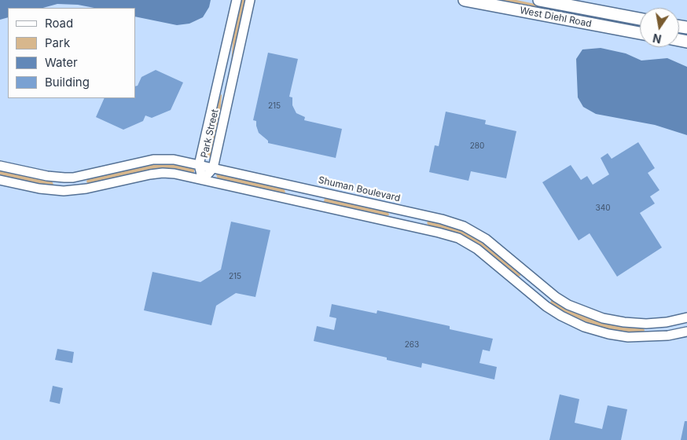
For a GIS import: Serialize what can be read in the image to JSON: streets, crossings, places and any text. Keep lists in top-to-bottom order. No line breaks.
{"streets":{"street":["West Diehl Road","Park Street","Shuman Boulevard"]},"crossings":[["Park Street","Shuman Boulevard"]],"house_numbers":["215","280","340","215","263"],"legend":["Road","Park","Water","Building"],"north":"bottom"}
